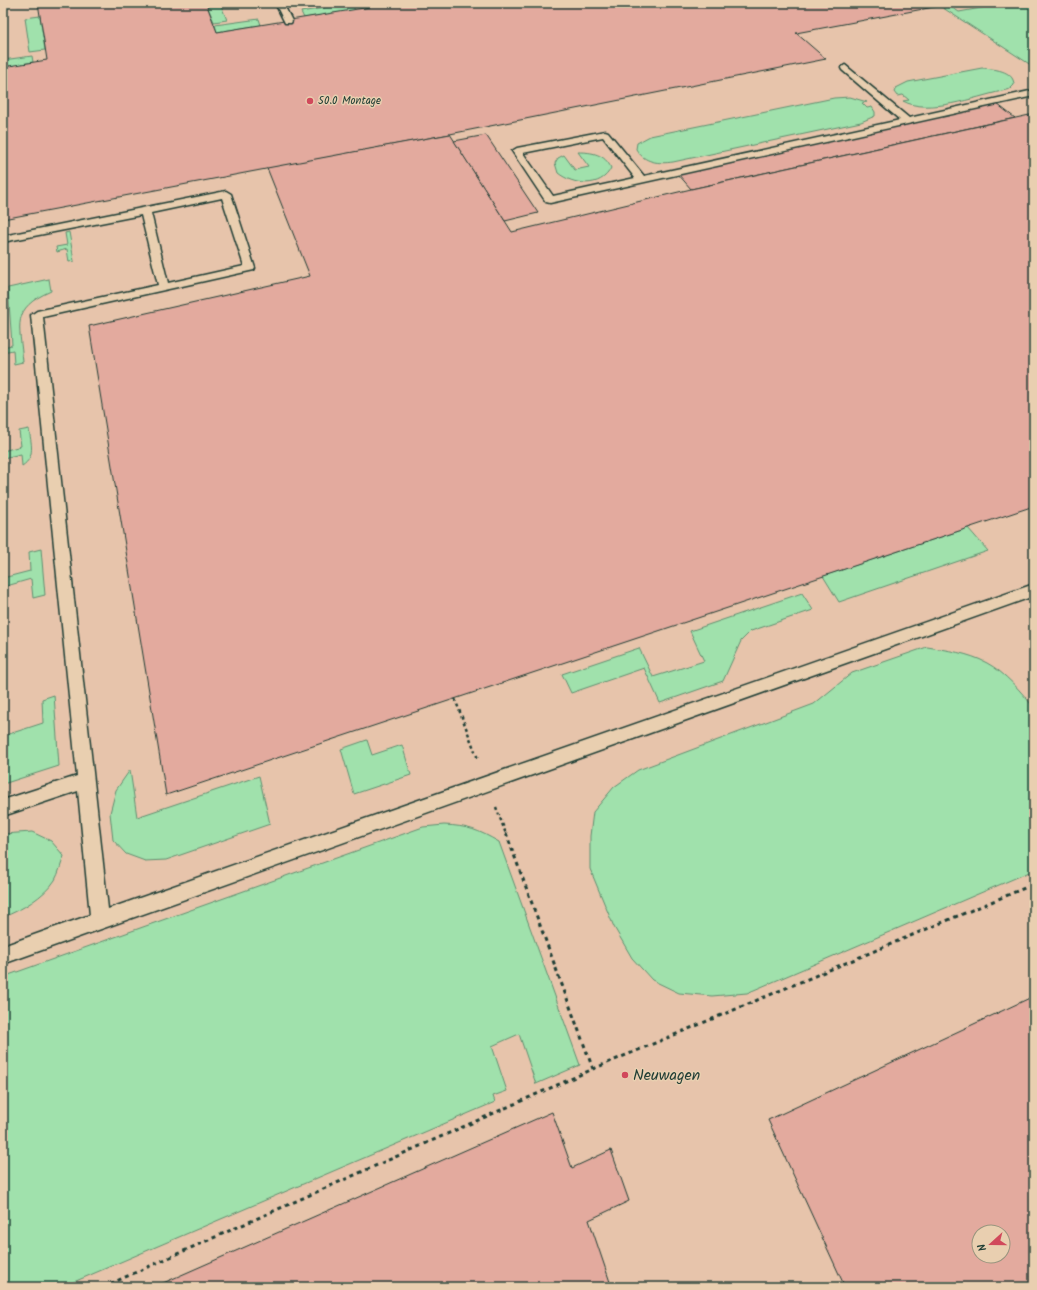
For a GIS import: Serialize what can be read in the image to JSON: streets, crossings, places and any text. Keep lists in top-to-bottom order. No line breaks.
{"places":["50.0 Montage","Neuwagen"],"north":"left"}
